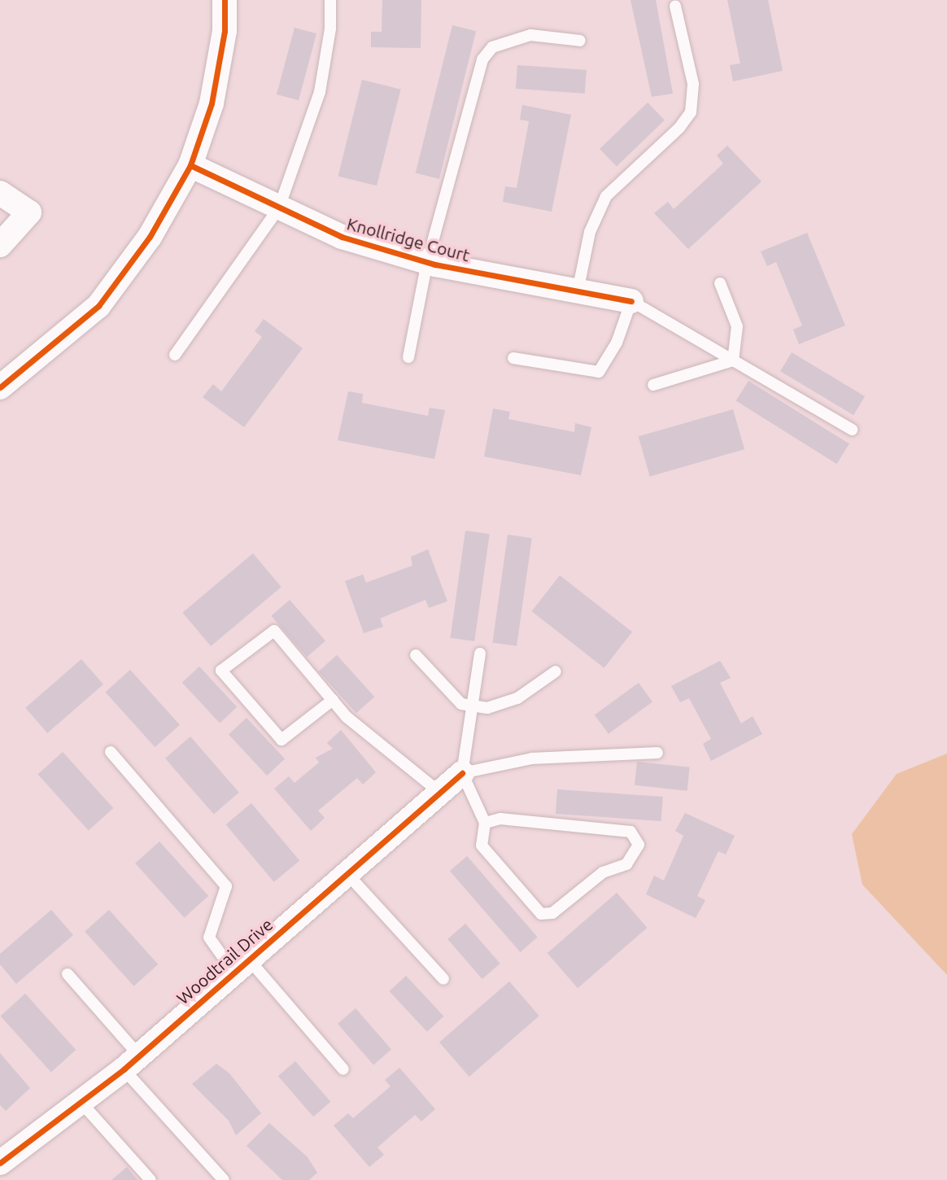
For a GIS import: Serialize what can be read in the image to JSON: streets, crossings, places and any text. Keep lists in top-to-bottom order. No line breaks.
{"streets":{"street":["Knollridge Court","Woodtrail Drive"]}}
